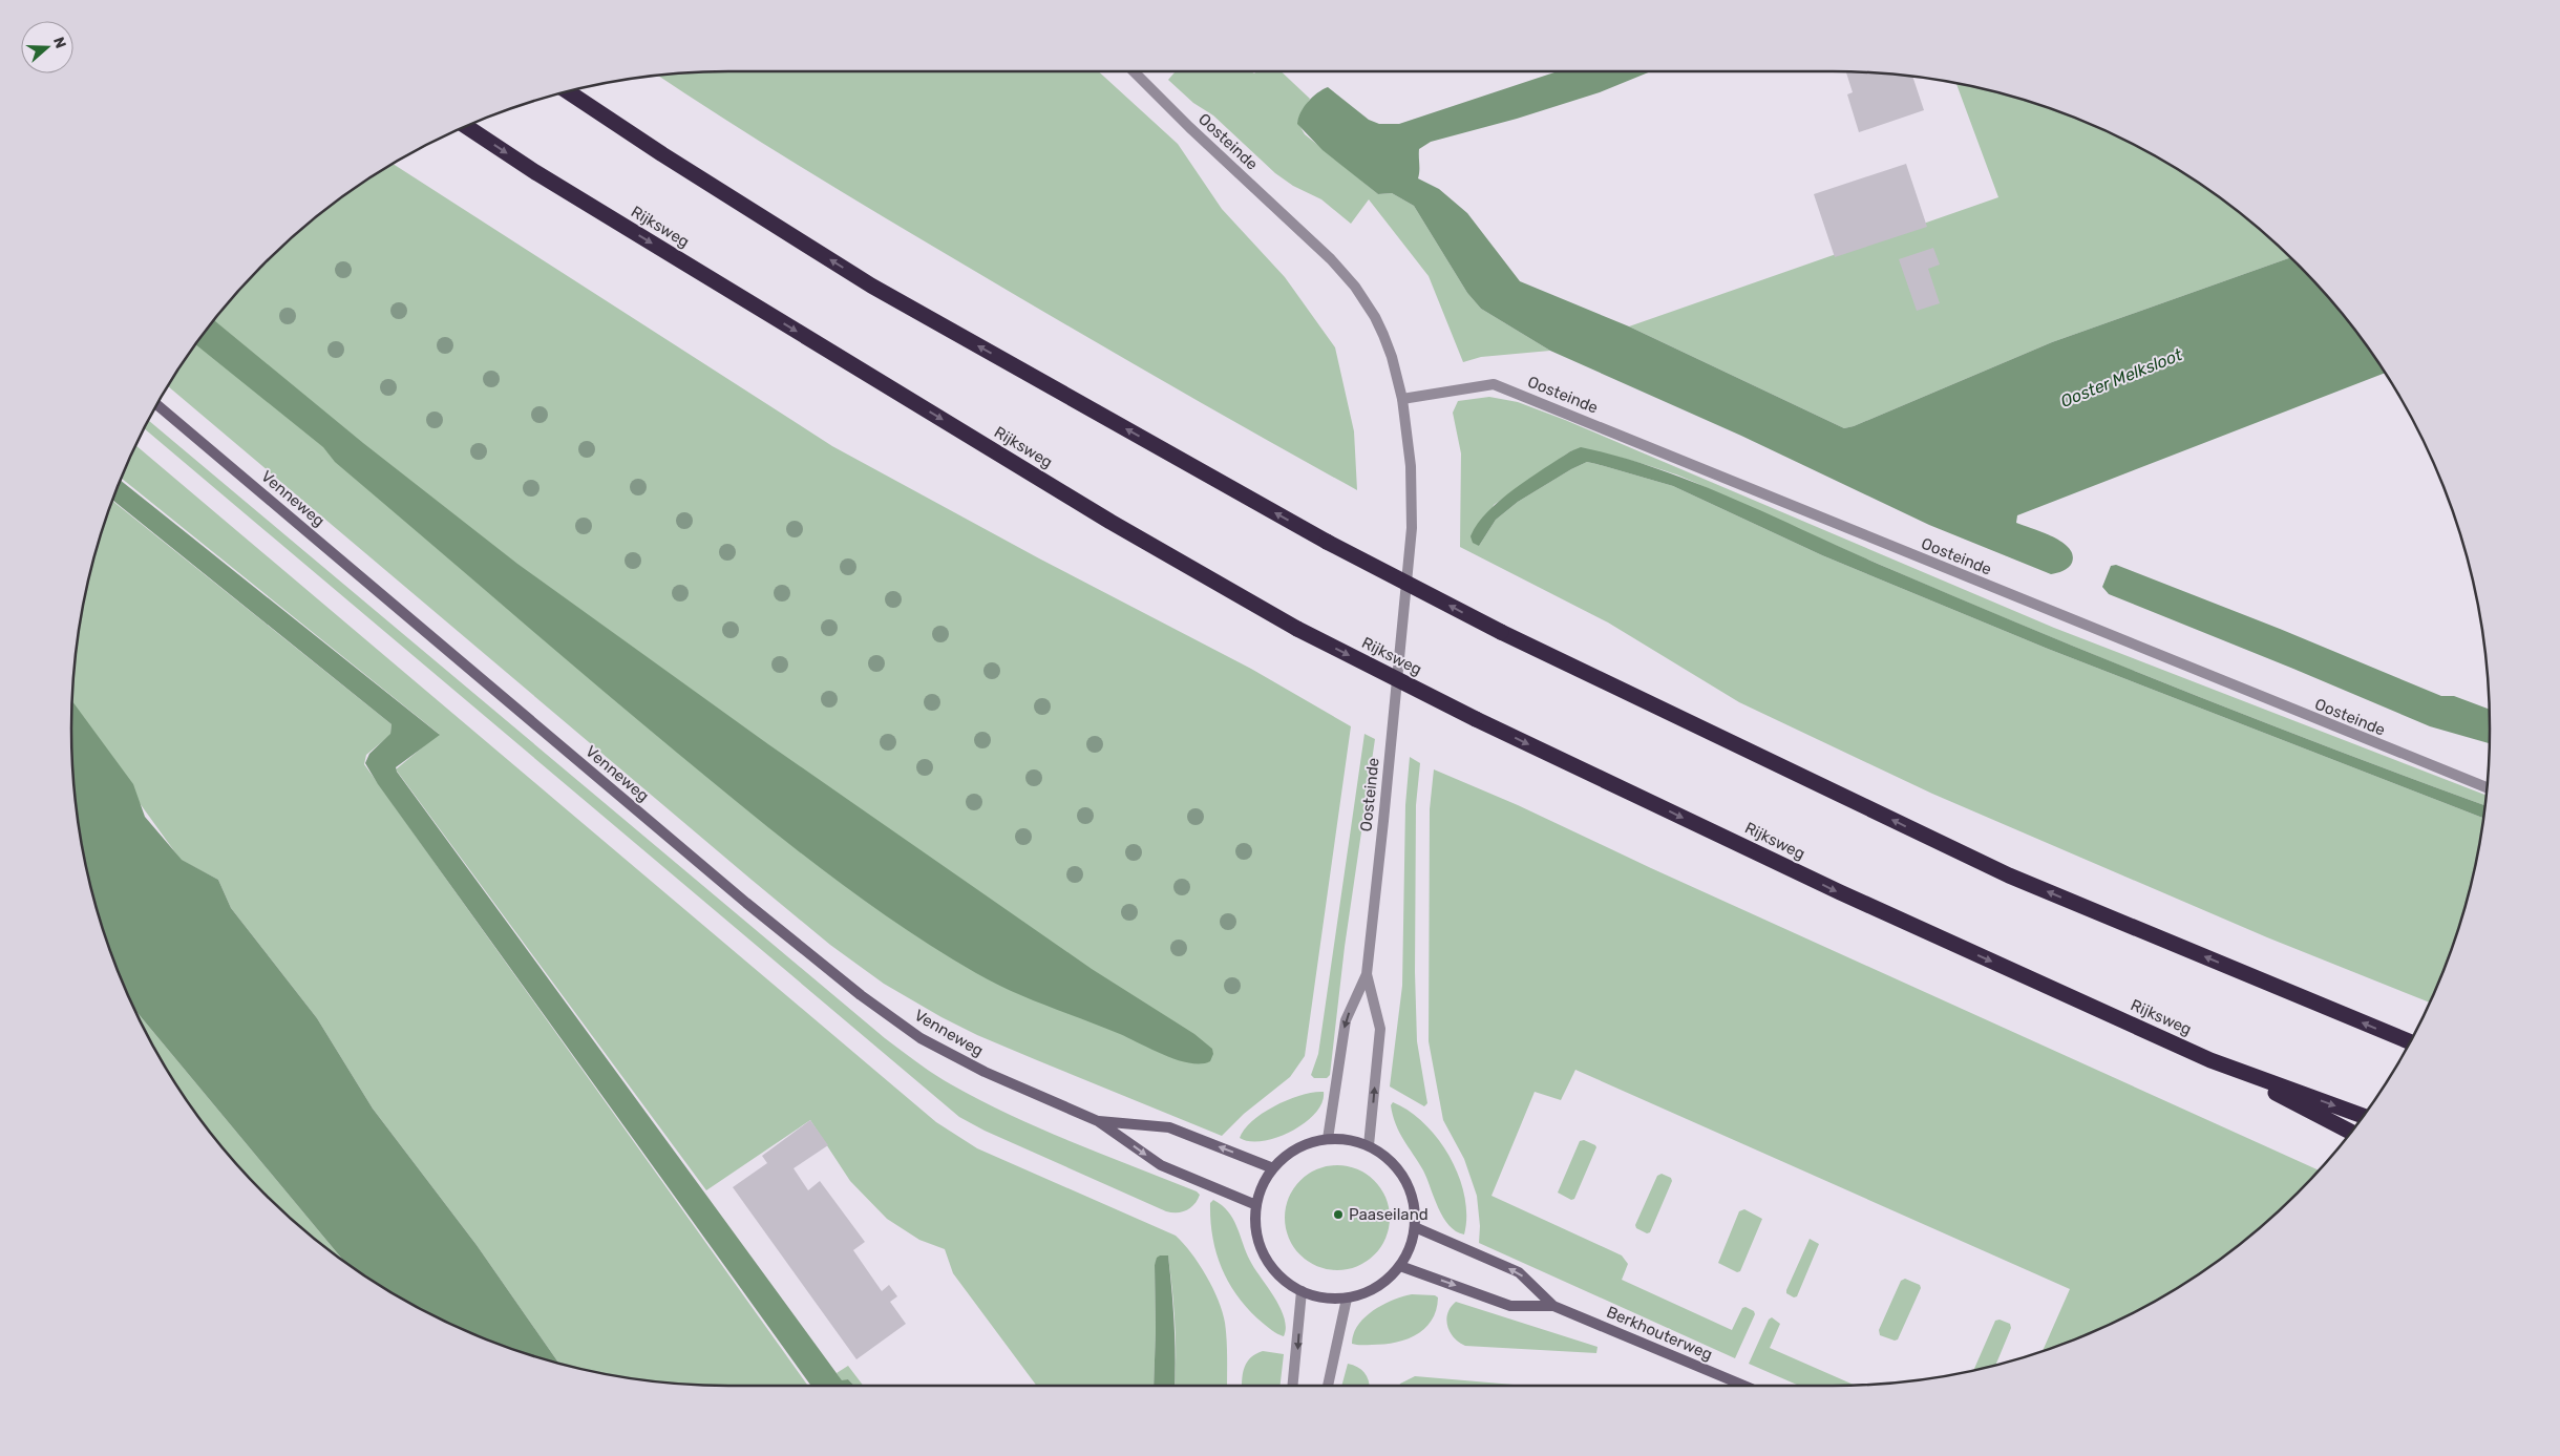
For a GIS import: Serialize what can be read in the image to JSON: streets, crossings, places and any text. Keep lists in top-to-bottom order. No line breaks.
{"streets":{"highway":["Rijksweg"],"main road":["Venneweg","Berkhouterweg"],"street":["Oosteinde"]},"crossings":[["Oosteinde","Venneweg"],["Oosteinde","Berkhouterweg"],["Venneweg","Berkhouterweg"]],"water":["Ooster Melksloot"],"places":["Paaseiland"],"north":"right"}
